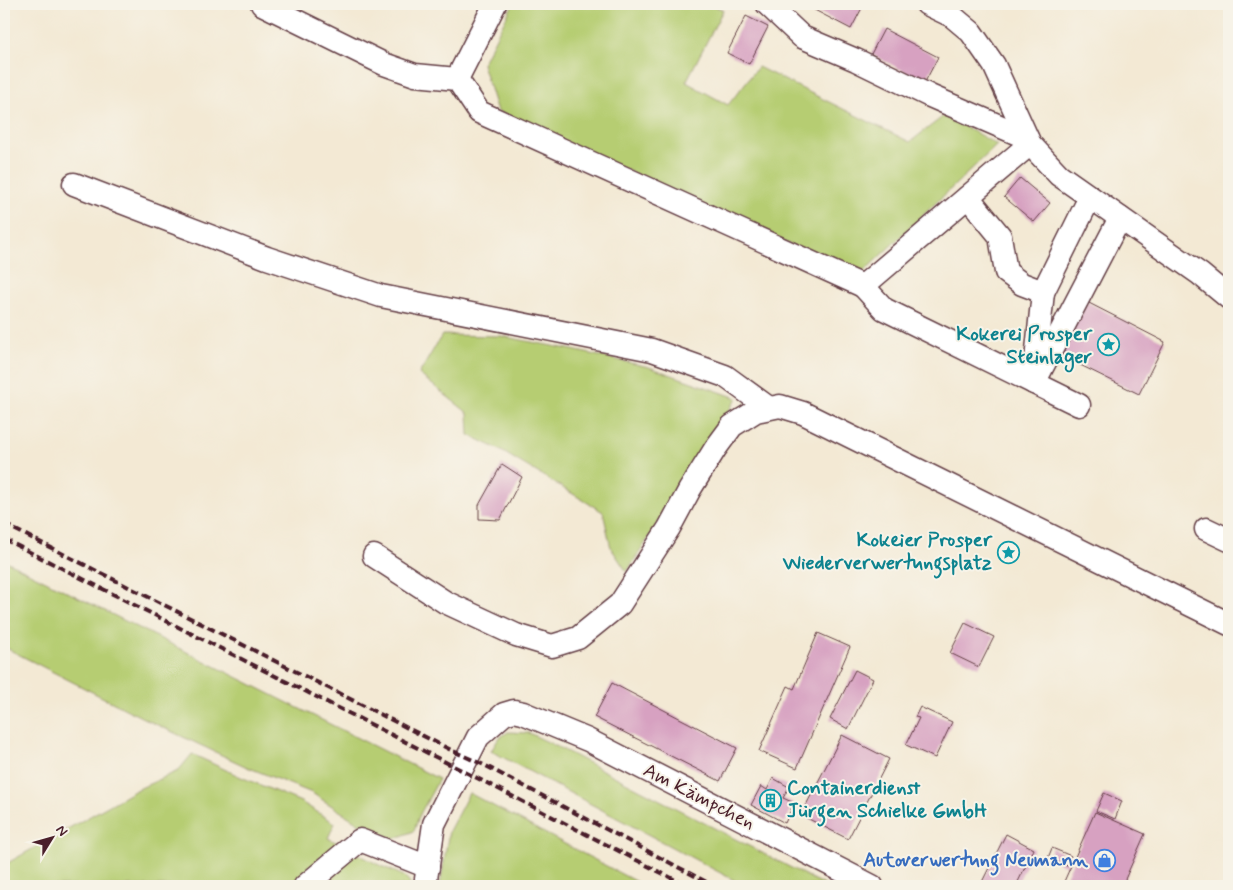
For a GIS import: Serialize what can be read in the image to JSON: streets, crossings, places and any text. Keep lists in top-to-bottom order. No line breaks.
{"streets":{"street":["Am Kämpchen"]},"places":{"place":["Kokerei Prosper Steinlager","Kokeier Prosper Wiederverwertungsplatz"],"building":["Containerdienst Jürgen Schielke GmbH"],"shop":["Autoverwertung Neumann"]},"north":"top right"}
